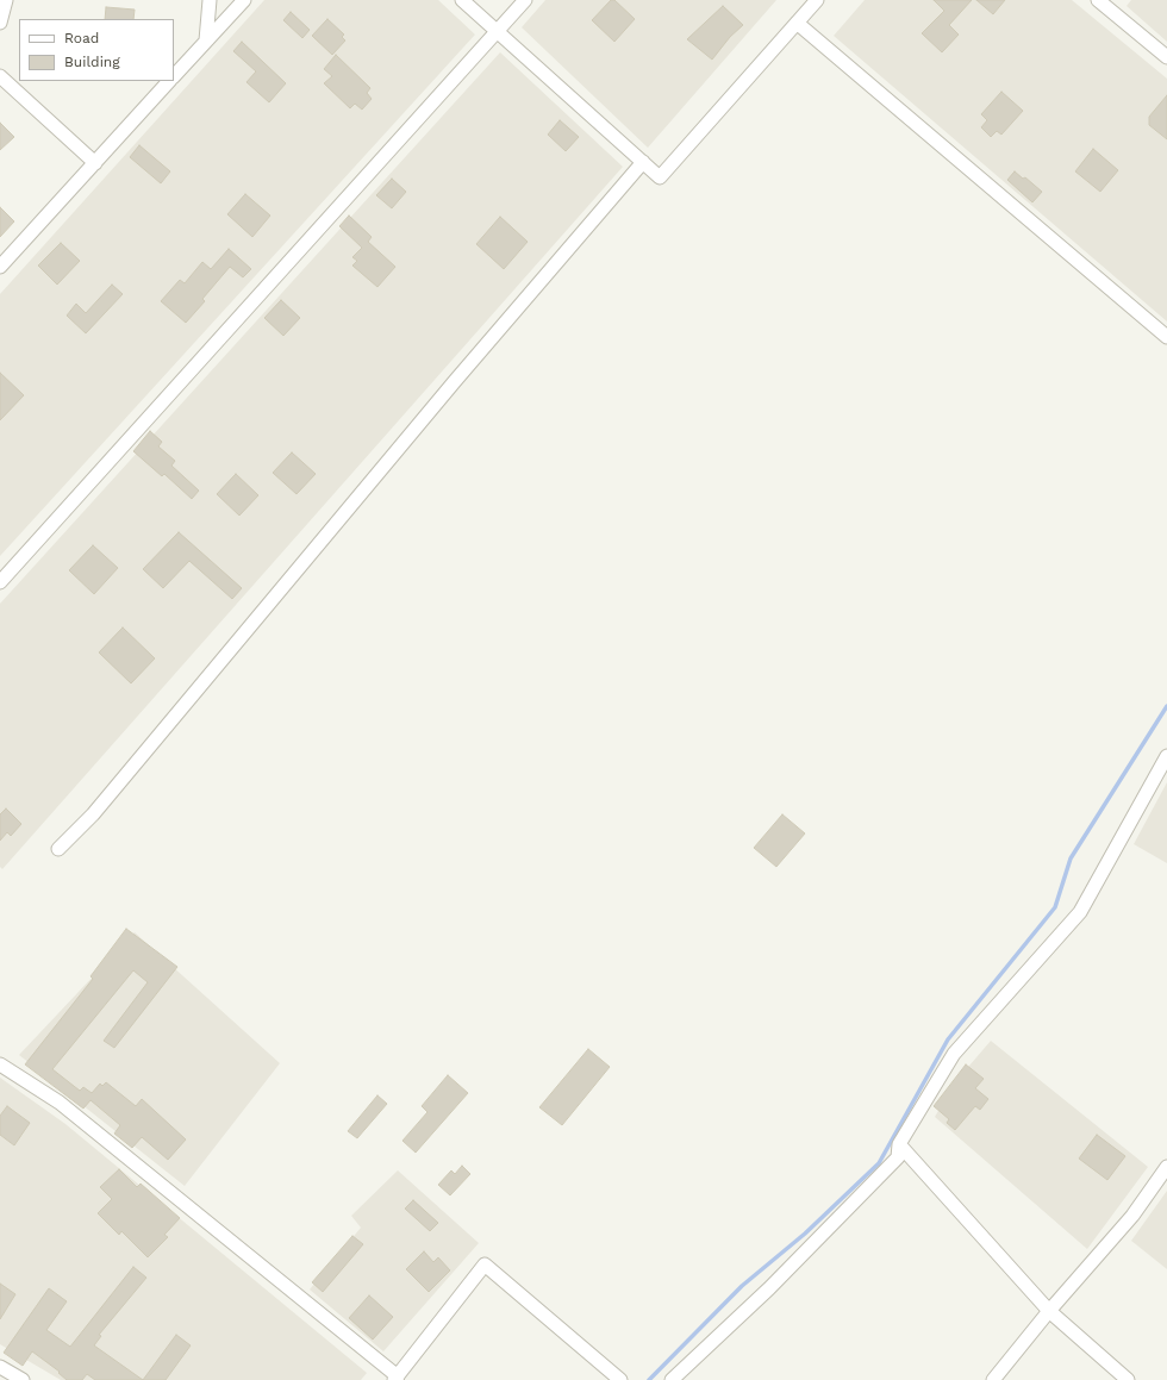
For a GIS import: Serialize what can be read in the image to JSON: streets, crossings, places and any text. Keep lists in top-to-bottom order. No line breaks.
{"legend":["Road","Building"]}
